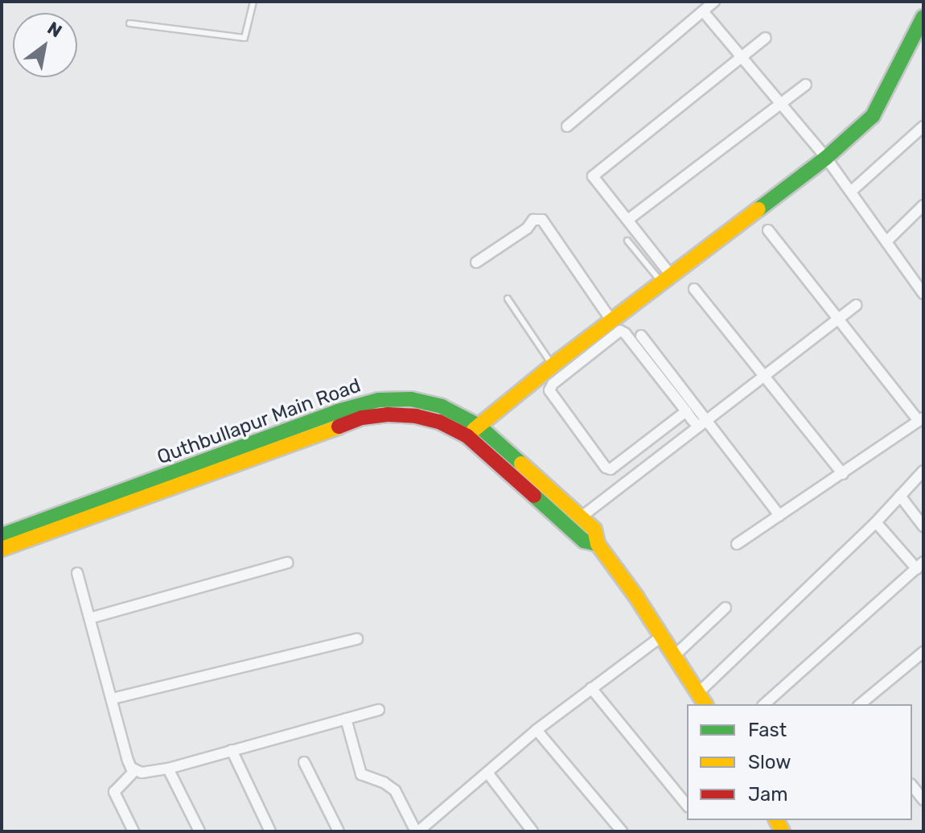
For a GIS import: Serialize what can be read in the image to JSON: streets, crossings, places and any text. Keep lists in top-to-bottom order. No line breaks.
{"streets":{"main road":["Quthbullapur Main Road"]},"legend":["Fast","Slow","Jam"],"north":"top right"}
